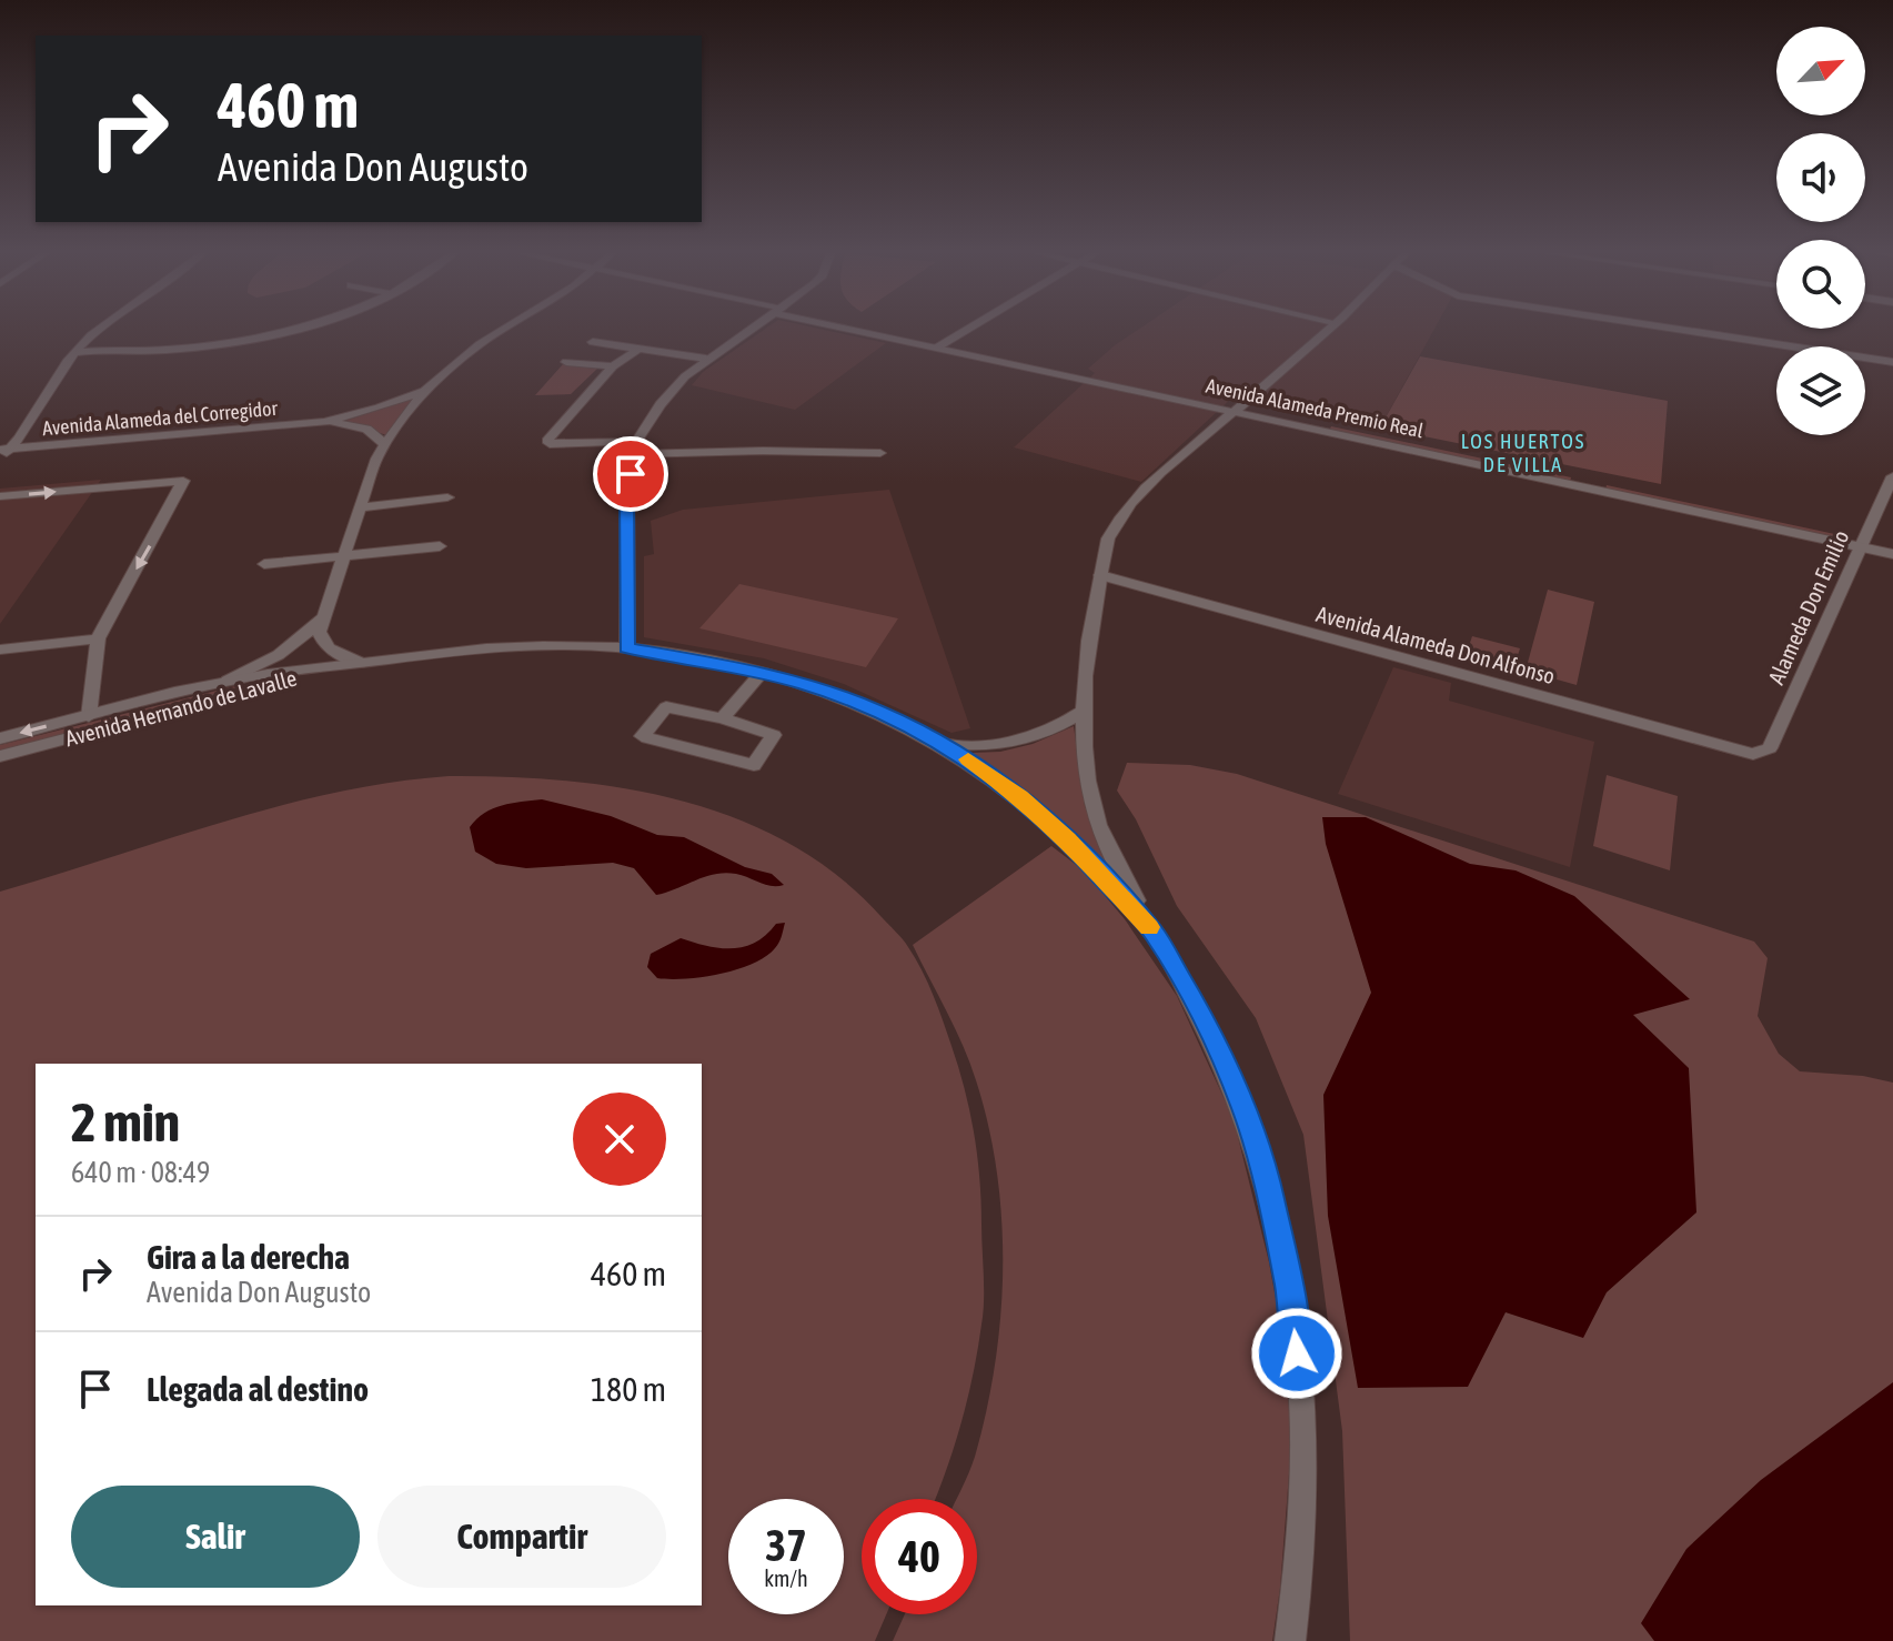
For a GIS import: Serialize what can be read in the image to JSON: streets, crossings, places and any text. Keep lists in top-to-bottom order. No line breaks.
{"streets":{"street":["Avenida Alameda Premio Real","Avenida Alameda del Corregidor","Alameda Don Emilio","Avenida Alameda Don Alfonso","Avenida Hernando de Lavalle"]},"crossings":[["Avenida Alameda Premio Real","Alameda Don Emilio"],["Alameda Don Emilio","Avenida Alameda Don Alfonso"]],"districts":["LOS HUERTOS DE VILLA"],"north":"top right","page":{"turn":["460 m","Avenida Don Augusto"],"heading":["2 min","640 m · 08:49"],"list":[{"name":"Gira a la derecha","note":"Avenida Don Augusto","value":"460 m"},{"name":"Llegada al destino","value":"180 m"}],"buttons":["Salir","Compartir"],"speed":"37 km/h","limit":"40"}}
